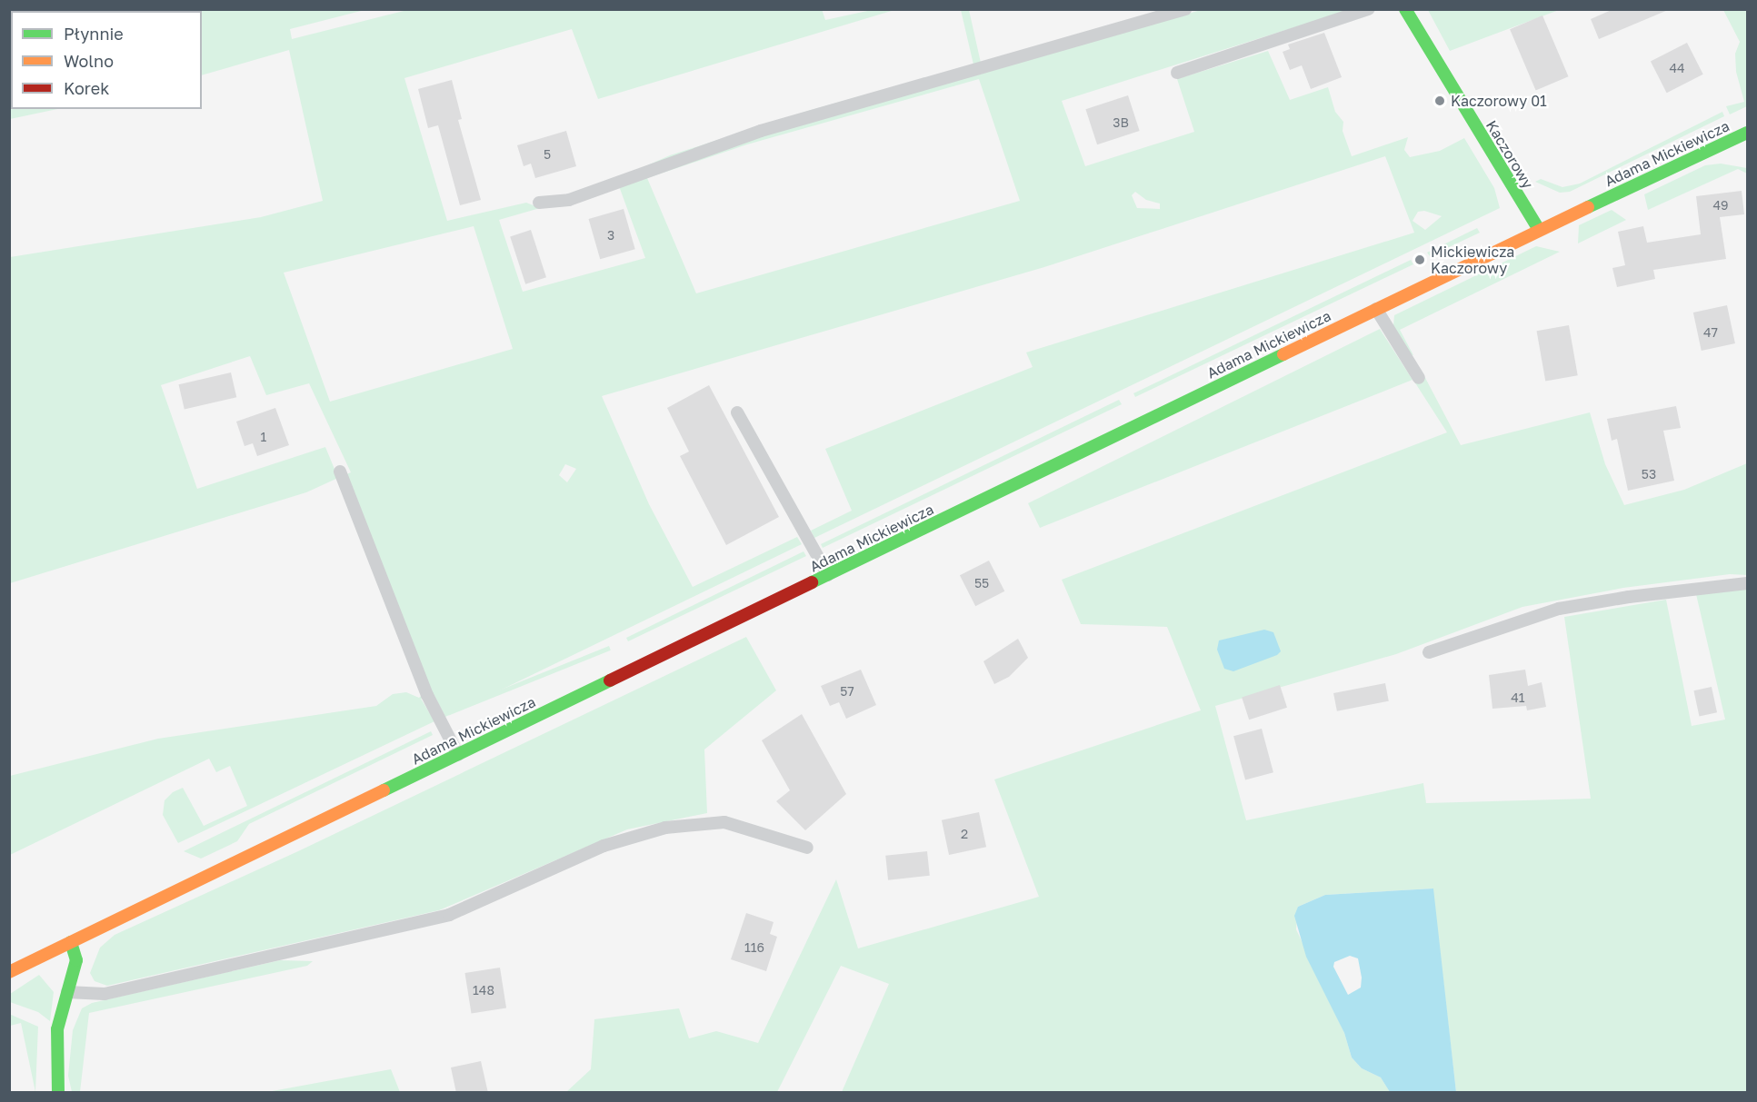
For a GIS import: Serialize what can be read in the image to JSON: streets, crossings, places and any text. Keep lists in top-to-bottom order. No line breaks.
{"streets":{"street":["Adama Mickiewicza","Kaczorowy"]},"crossings":[["Adama Mickiewicza","Kaczorowy"]],"places":["Kaczorowy 01","Mickiewicza Kaczorowy"],"house_numbers":["44","3B","5","49","3","47","1","53","55","57","41","2","116","148"],"legend":["Płynnie","Wolno","Korek"]}
